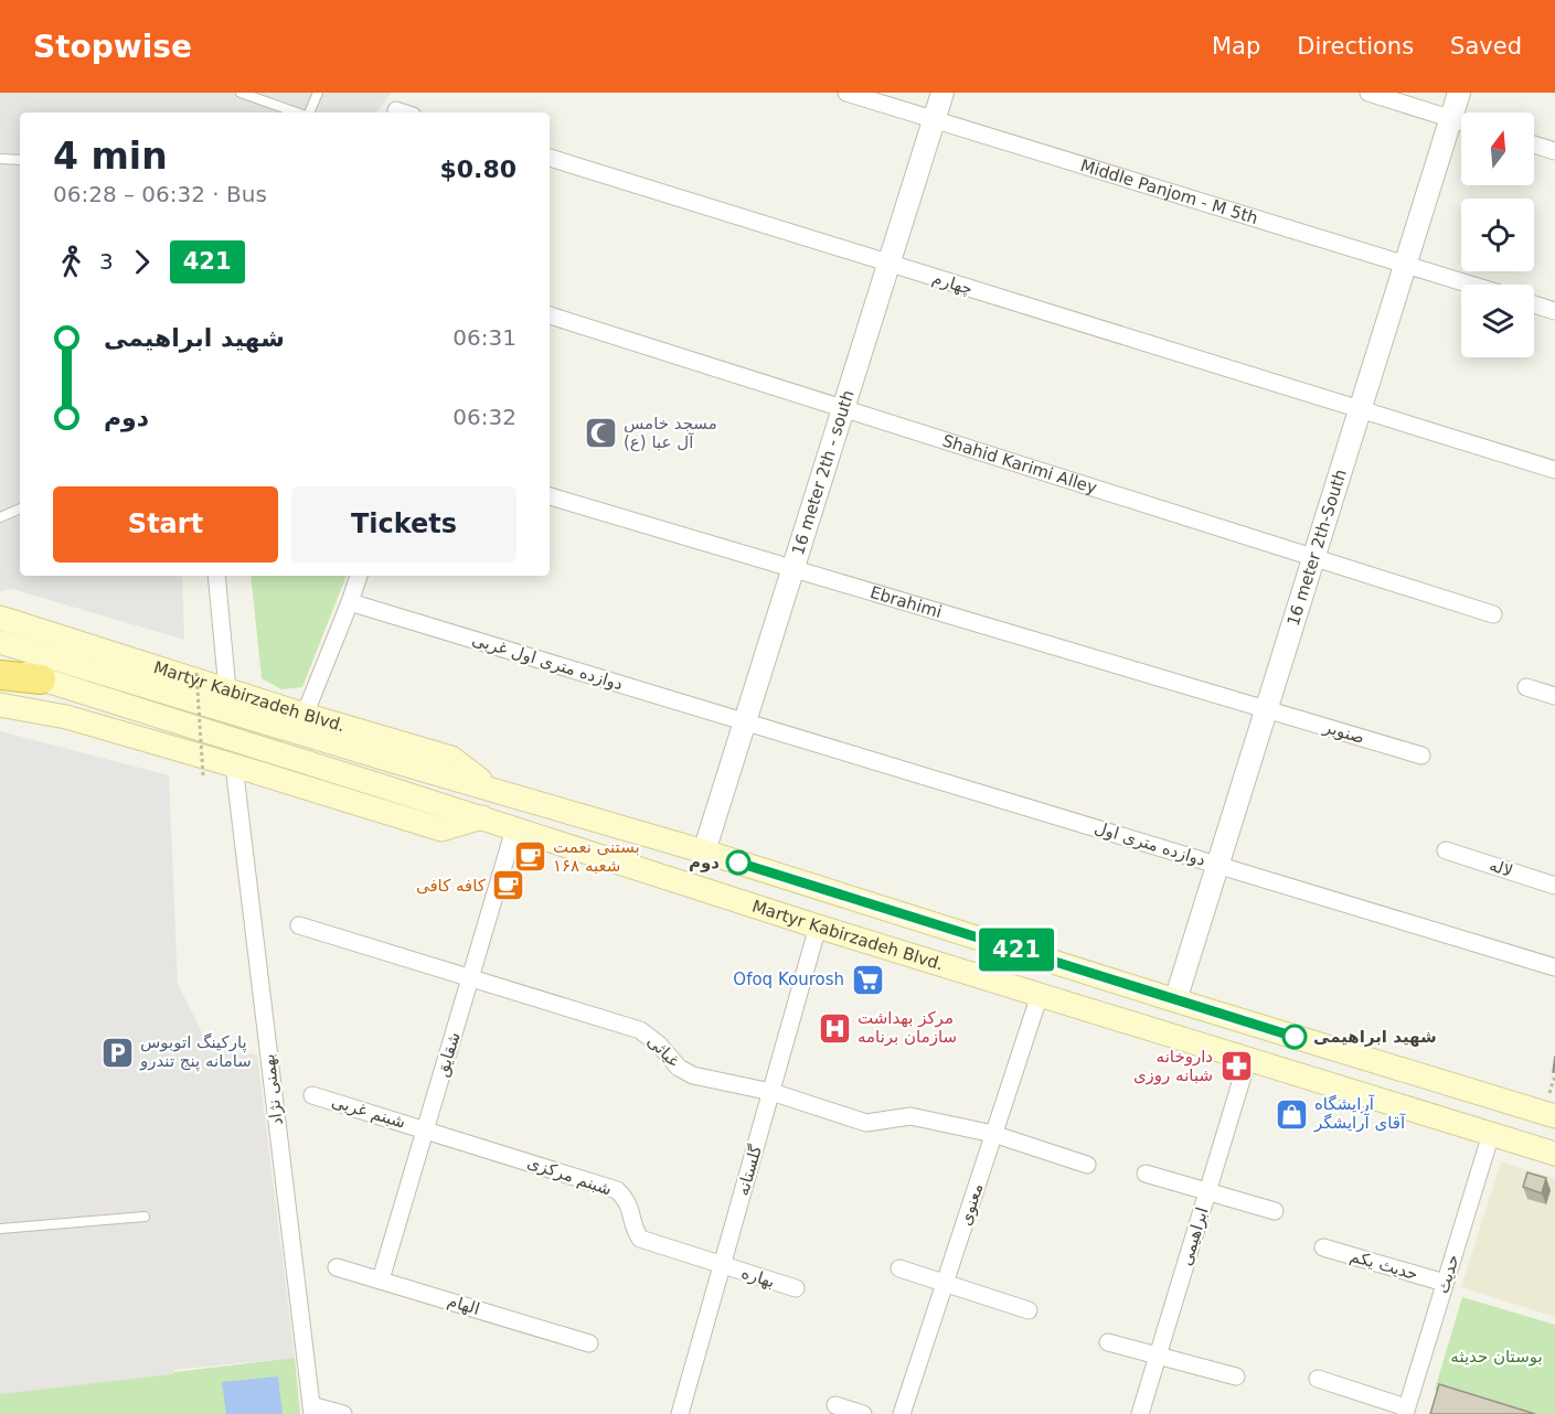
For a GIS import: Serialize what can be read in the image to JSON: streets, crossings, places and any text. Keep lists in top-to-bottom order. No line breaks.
{"streets":{"main road":["Martyr Kabirzadeh Blvd."],"street":["Middle Panjom - M 5th","چهارم","Shahid Karimi Alley","16 meter 2th - south","16 meter 2th-South","Ebrahimi","دوازده متری اول غربی","صنوبر","دوازده متری اول","لاله","غیاثی","شقایق","بهمنی نژاد","شبنم غربی","گلستانه","شبنم مرکزی","معنوی","ابراهیمی","حدیث یکم","حدیث","بهاره","الهام"]},"crossings":[["Middle Panjom - M 5th","16 meter 2th - south"],["Middle Panjom - M 5th","16 meter 2th-South"],["چهارم","16 meter 2th - south"],["چهارم","16 meter 2th-South"],["Shahid Karimi Alley","16 meter 2th - south"],["Shahid Karimi Alley","16 meter 2th-South"],["16 meter 2th - south","Ebrahimi"],["16 meter 2th - south","دوازده متری اول غربی"],["16 meter 2th - south","Martyr Kabirzadeh Blvd."],["16 meter 2th - south","دوازده متری اول"],["16 meter 2th-South","Ebrahimi"],["16 meter 2th-South","Martyr Kabirzadeh Blvd."],["16 meter 2th-South","صنوبر"],["16 meter 2th-South","دوازده متری اول"],["Ebrahimi","صنوبر"],["دوازده متری اول غربی","دوازده متری اول"],["Martyr Kabirzadeh Blvd.","شقایق"],["Martyr Kabirzadeh Blvd.","گلستانه"],["Martyr Kabirzadeh Blvd.","معنوی"],["Martyr Kabirzadeh Blvd.","ابراهیمی"],["Martyr Kabirzadeh Blvd.","حدیث"],["غیاثی","شقایق"],["غیاثی","گلستانه"],["غیاثی","معنوی"],["شقایق","شبنم غربی"],["شقایق","شبنم مرکزی"],["شقایق","الهام"],["شبنم غربی","شبنم مرکزی"],["گلستانه","شبنم مرکزی"],["گلستانه","بهاره"],["شبنم مرکزی","بهاره"],["حدیث یکم","حدیث"]],"parks":["بوستان حدیثه"],"places":{"mosque":["مسجد خامس آل عبا (ع)"],"cafe":["بستنی نعمت شعبه ۱۶۸","کافه کافی"],"other":["دوم","شهید ابراهیمی"],"supermarket":["Ofoq Kourosh"],"hospital":["مرکز بهداشت سازمان برنامه"],"parking":["پارکینگ اتوبوس سامانه پنج تندرو"],"pharmacy":["داروخانه شبانه روزی"],"shop":["آرایشگاه آقای آرایشگر"]},"lines":["bus line 421"],"north":"top","page":{"header":"Stopwise","nav":["Map","Directions","Saved"],"on_map":"421","heading":["4 min","06:28 – 06:32 · Bus","$0.80"],"legs":["3","421"],"list":[{"name":"شهید ابراهیمی","value":"06:31"},{"name":"دوم","value":"06:32"}],"buttons":["Start","Tickets"]}}
